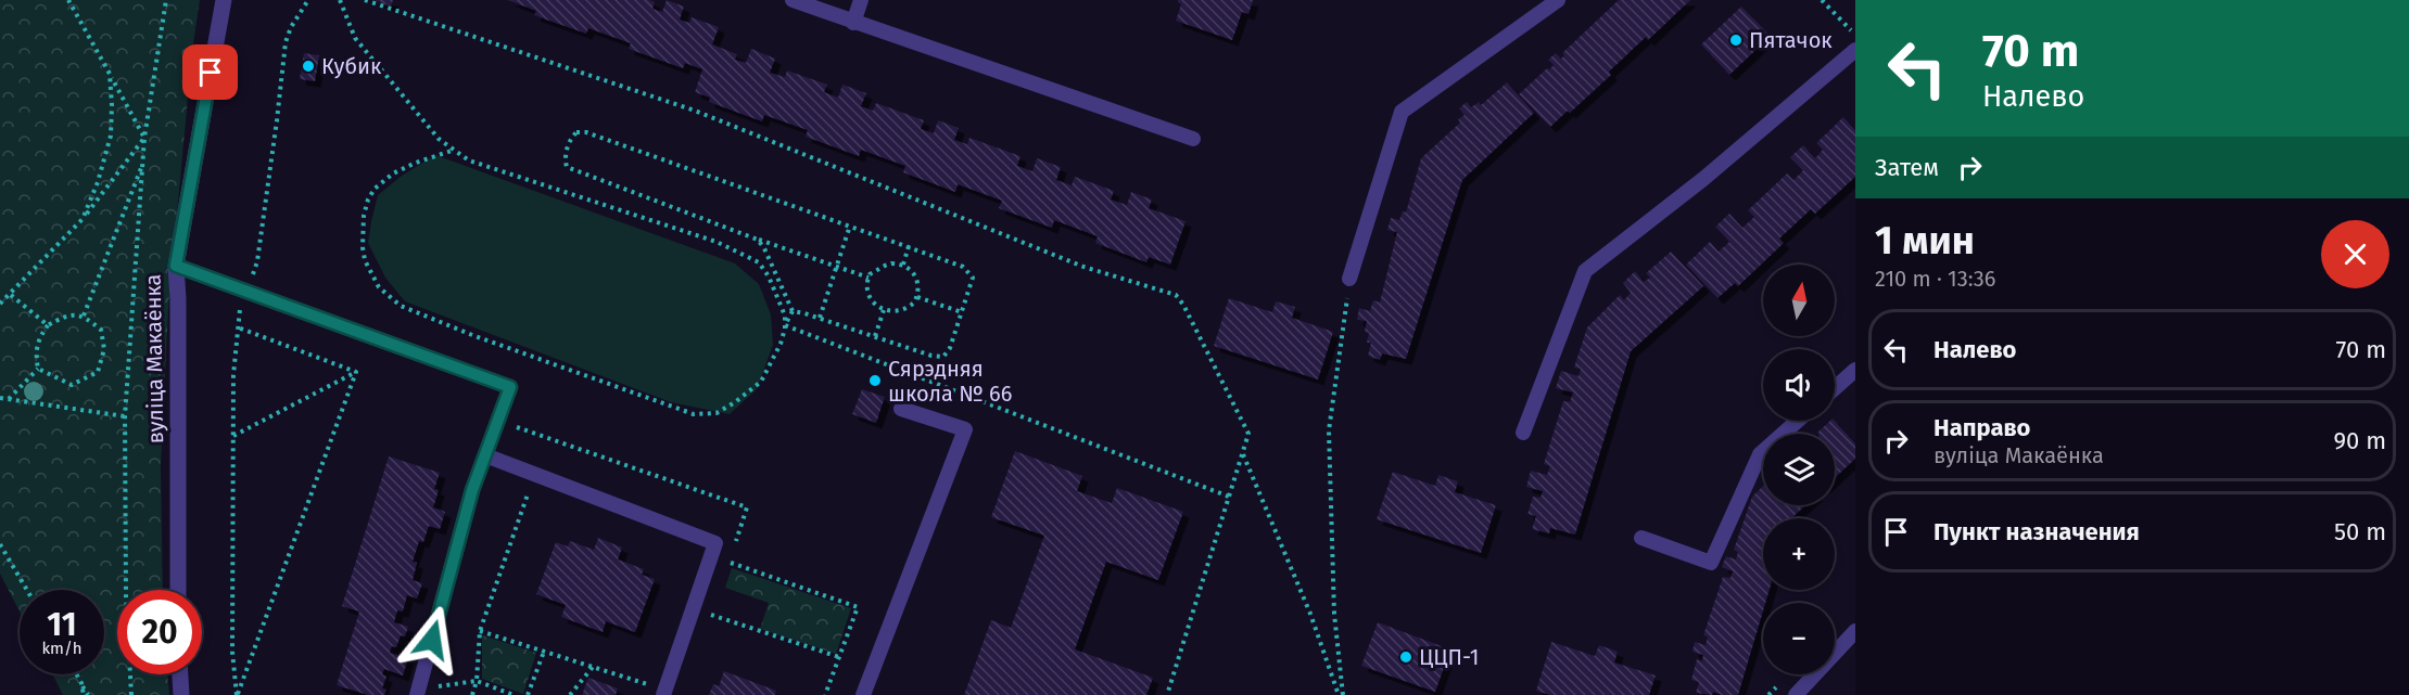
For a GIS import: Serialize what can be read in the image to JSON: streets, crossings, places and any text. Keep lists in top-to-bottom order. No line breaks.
{"streets":{"street":["вуліца Макаёнка"]},"places":["Пятачок","Кубик","Сярэдняя школа № 66","ЦЦП-1"],"north":"top","page":{"turn":["70 m","Налево"],"then":"Затем","heading":["1 мин","210 m · 13:36"],"map_buttons":["+","−"],"list":[{"name":"Налево","value":"70 m"},{"name":"Направо","note":"вуліца Макаёнка","value":"90 m"},{"name":"Пункт назначения","value":"50 m"}],"speed":"11 km/h","limit":"20"}}
